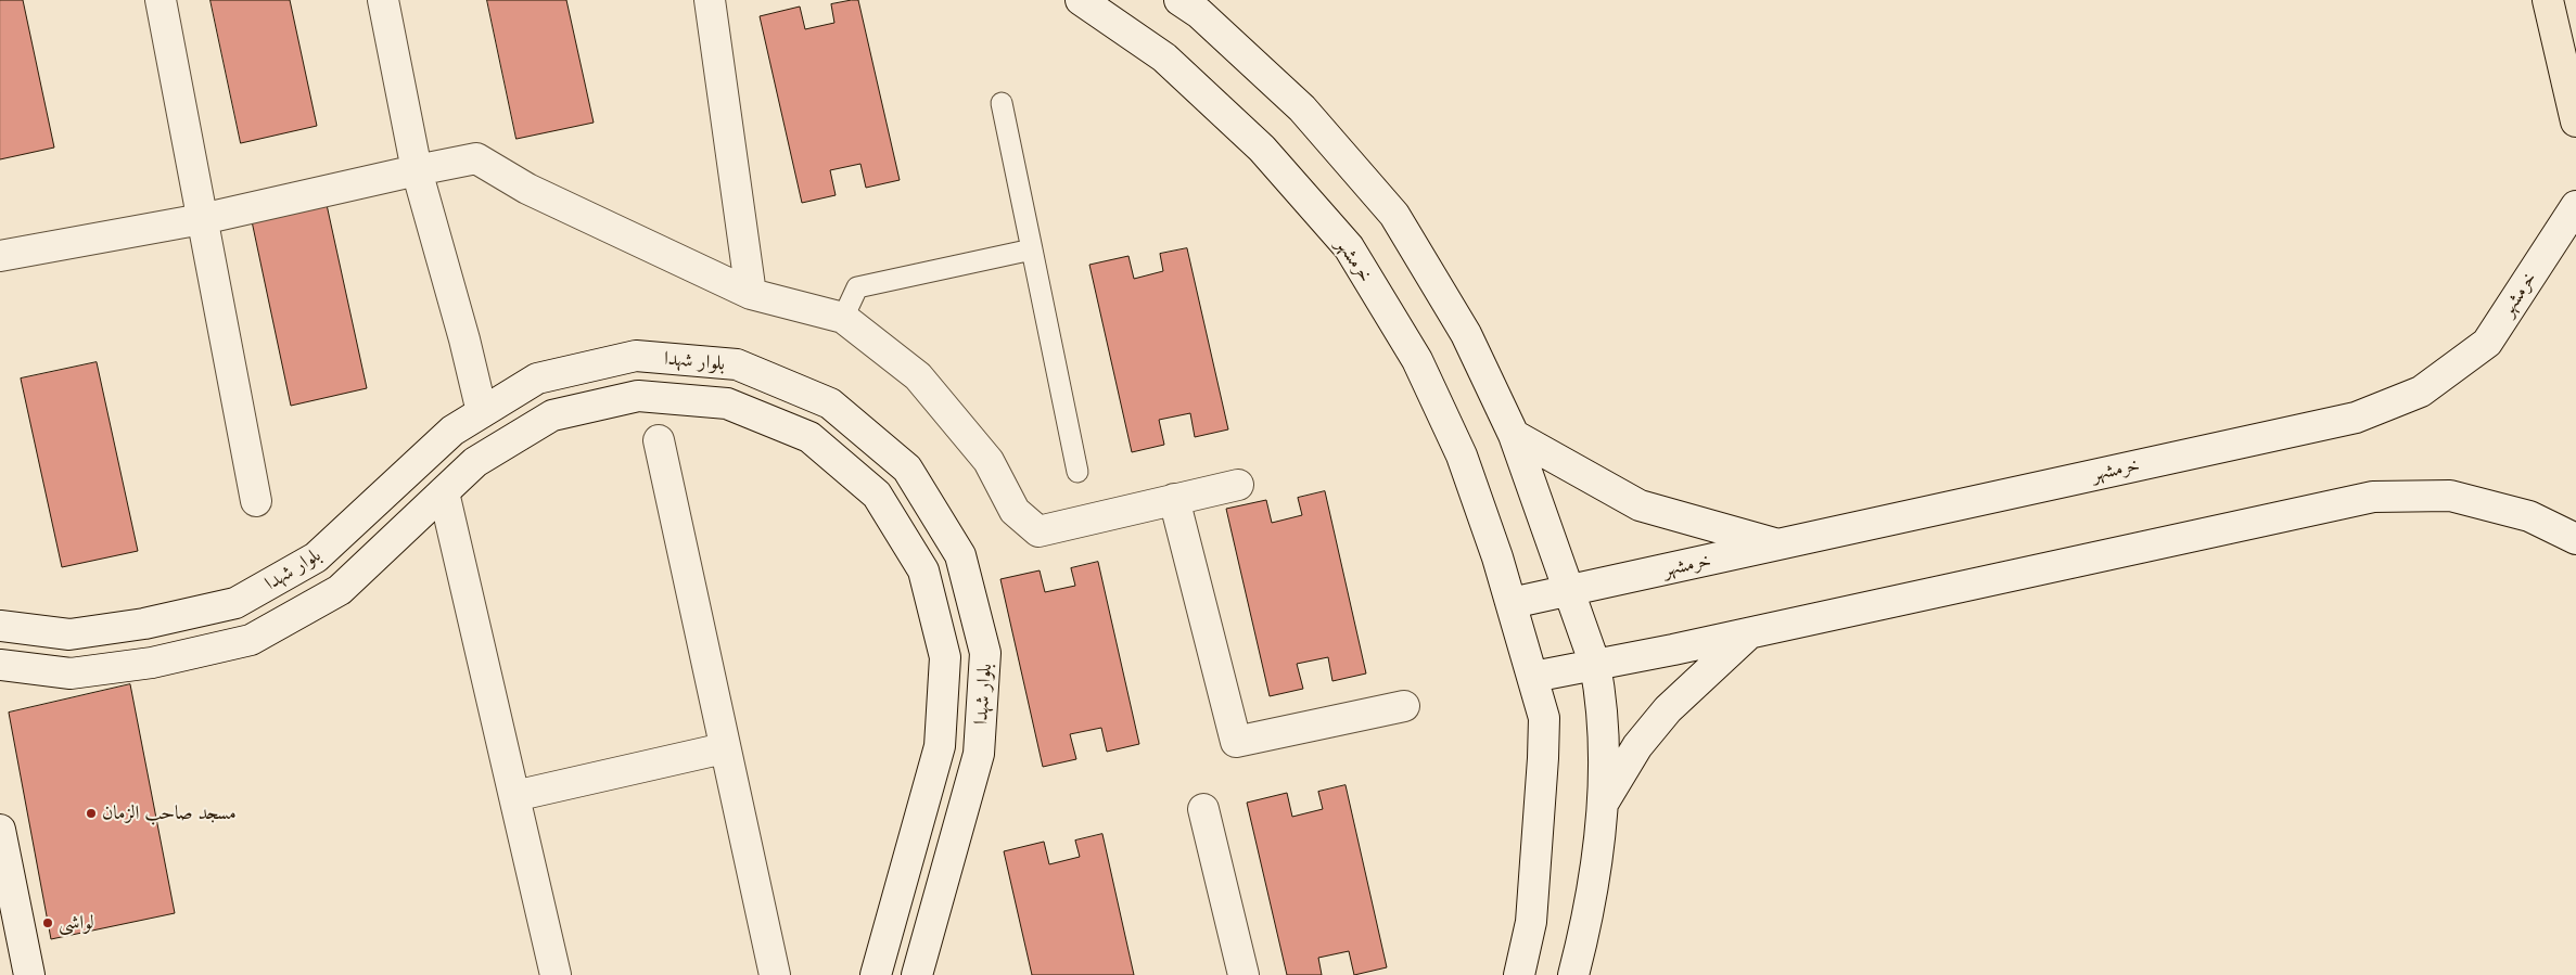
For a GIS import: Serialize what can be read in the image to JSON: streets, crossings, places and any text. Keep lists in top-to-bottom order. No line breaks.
{"streets":{"street":["خرمشهر","بلوار شهدا"]},"places":["مسجد صاحب الزمان","لواشی"]}
